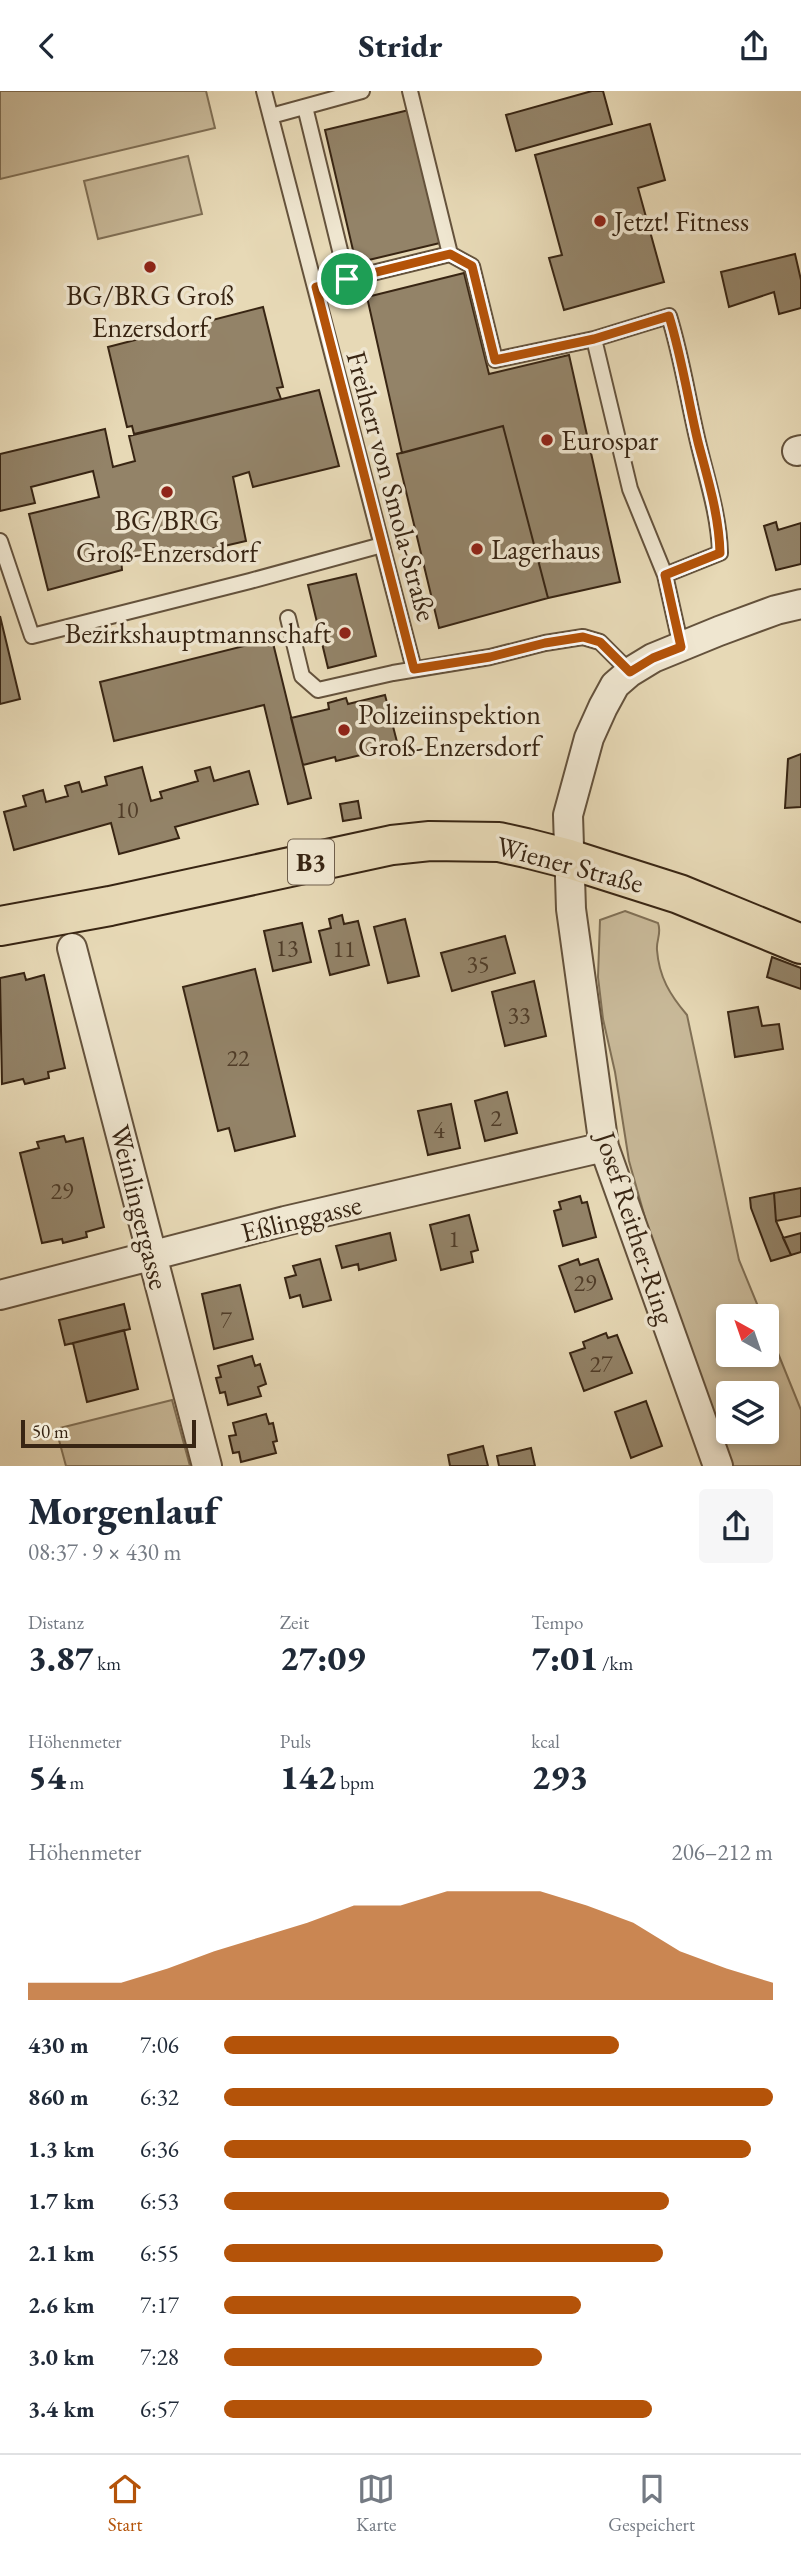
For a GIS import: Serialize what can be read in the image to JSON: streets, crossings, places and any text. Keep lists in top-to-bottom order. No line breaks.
{"streets":{"main road":["B3","Wiener Straße"],"street":["Weinlingergasse","Eßlinggasse","Josef Reither-Ring"],"lane":["Freiherr von Smola-Straße"]},"crossings":[["Wiener Straße","Josef Reither-Ring"],["Weinlingergasse","Eßlinggasse"],["Eßlinggasse","Josef Reither-Ring"]],"places":["Jetzt! Fitness","BG/BRG Groß Enzersdorf","Eurospar","BG/BRG Groß-Enzersdorf","Lagerhaus","Bezirkshauptmannschaft","Polizeiinspektion Groß-Enzersdorf"],"house_numbers":["10","13","11","35","33","22","2","4","29","1","29","7","27"],"scale_bar":"50 m","north":"top left","page":{"header":"Stridr","scale":"50 m","heading":["Morgenlauf","08:37 · 9 × 430 m"],"stats":[["Distanz","3.87 km"],["Zeit","27:09"],["Tempo","7:01 /km"],["Höhenmeter","54 m"],["Puls","142 bpm"],["kcal","293"]],"chart":["Höhenmeter","206–212 m"],"list":[{"name":"430 m","note":"7:06"},{"name":"860 m","note":"6:32"},{"name":"1.3 km","note":"6:36"},{"name":"1.7 km","note":"6:53"},{"name":"2.1 km","note":"6:55"},{"name":"2.6 km","note":"7:17"},{"name":"3.0 km","note":"7:28"},{"name":"3.4 km","note":"6:57"}],"tabs":["Start","Karte","Gespeichert"]}}
